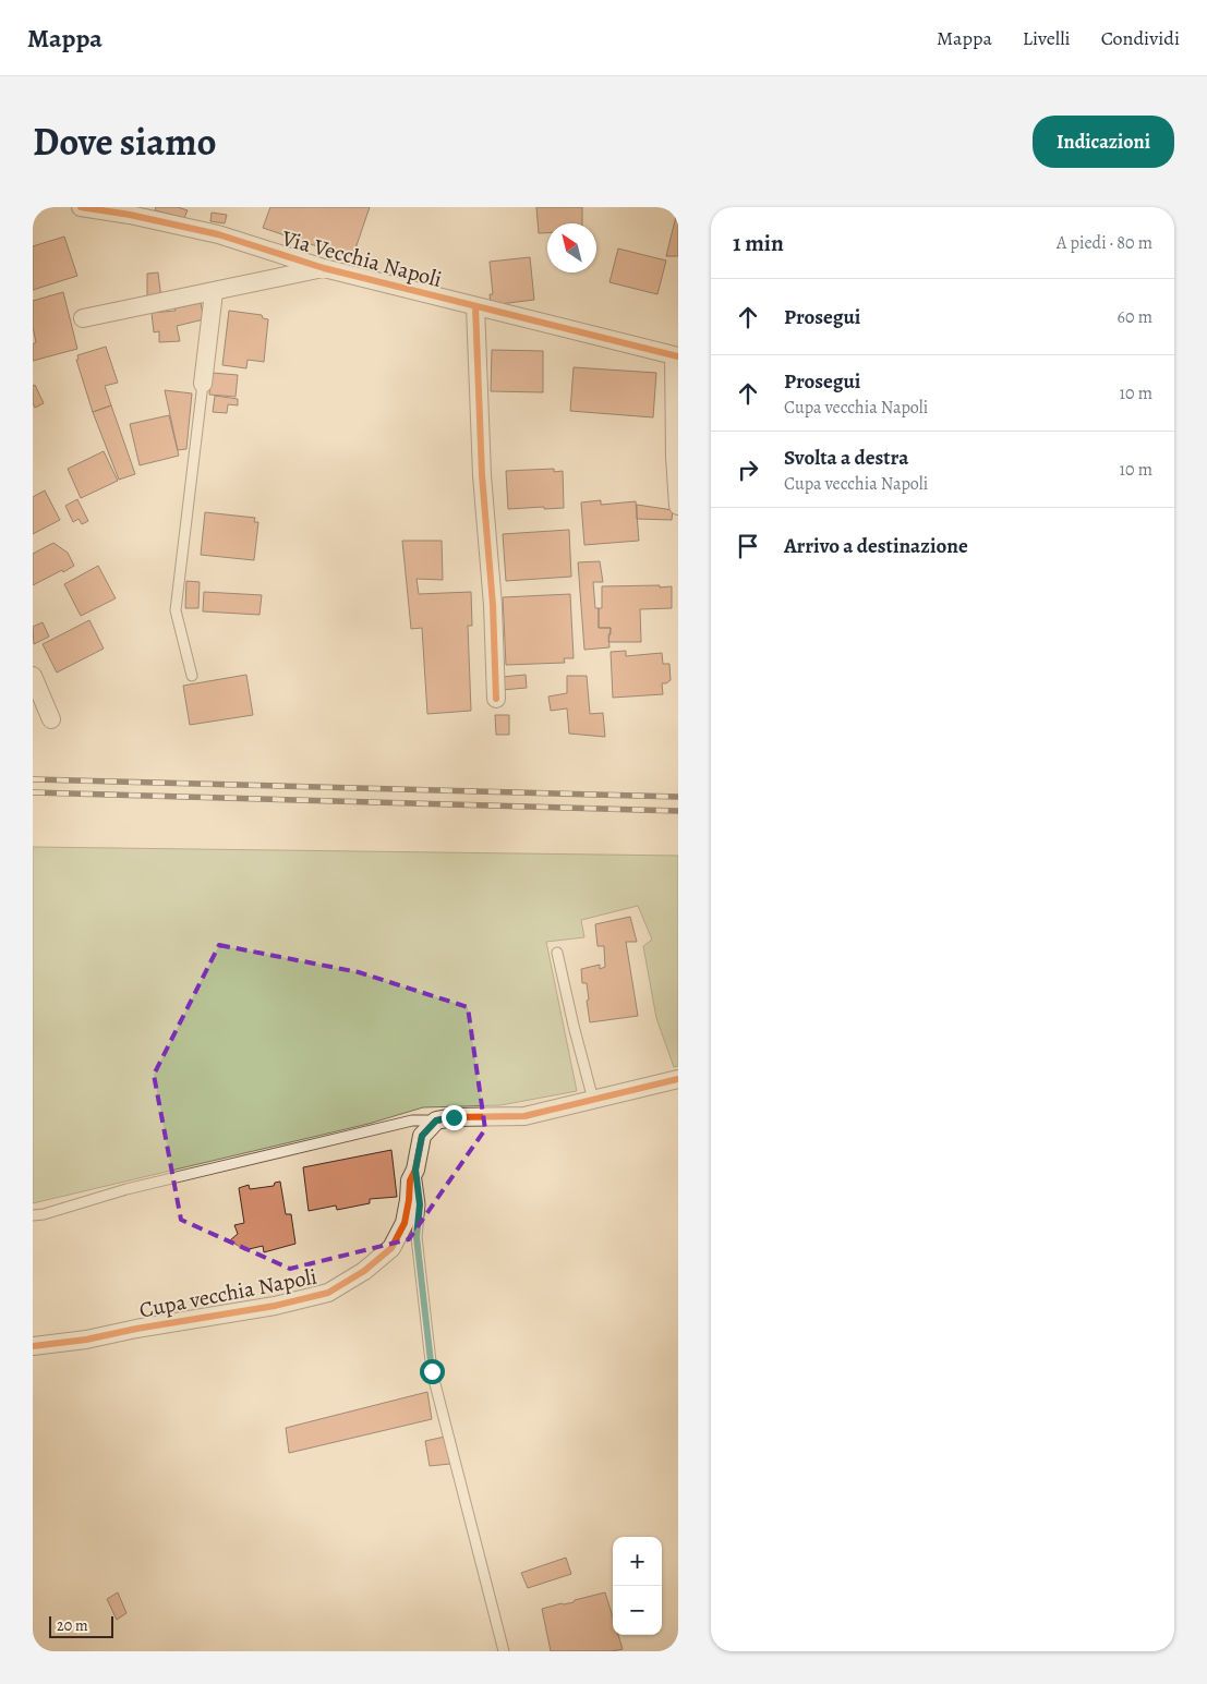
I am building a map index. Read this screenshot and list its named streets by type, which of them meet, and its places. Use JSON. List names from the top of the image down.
{
  "streets": {
    "street": ["Via Vecchia Napoli", "Cupa vecchia Napoli"]
  },
  "scale_bar": "20 m",
  "north": "top left",
  "page": {
    "header": "Mappa",
    "nav": ["Mappa", "Livelli", "Condividi"],
    "title": "Dove siamo",
    "buttons": "Indicazioni",
    "heading": ["1 min", "A piedi · 80 m"],
    "list": [
      ["Prosegui", "60 m"],
      ["Prosegui", "Cupa vecchia Napoli", "10 m"],
      ["Svolta a destra", "Cupa vecchia Napoli", "10 m"],
      "Arrivo a destinazione"
    ],
    "map_buttons": ["+", "−"],
    "scale": "20 m"
  }
}
